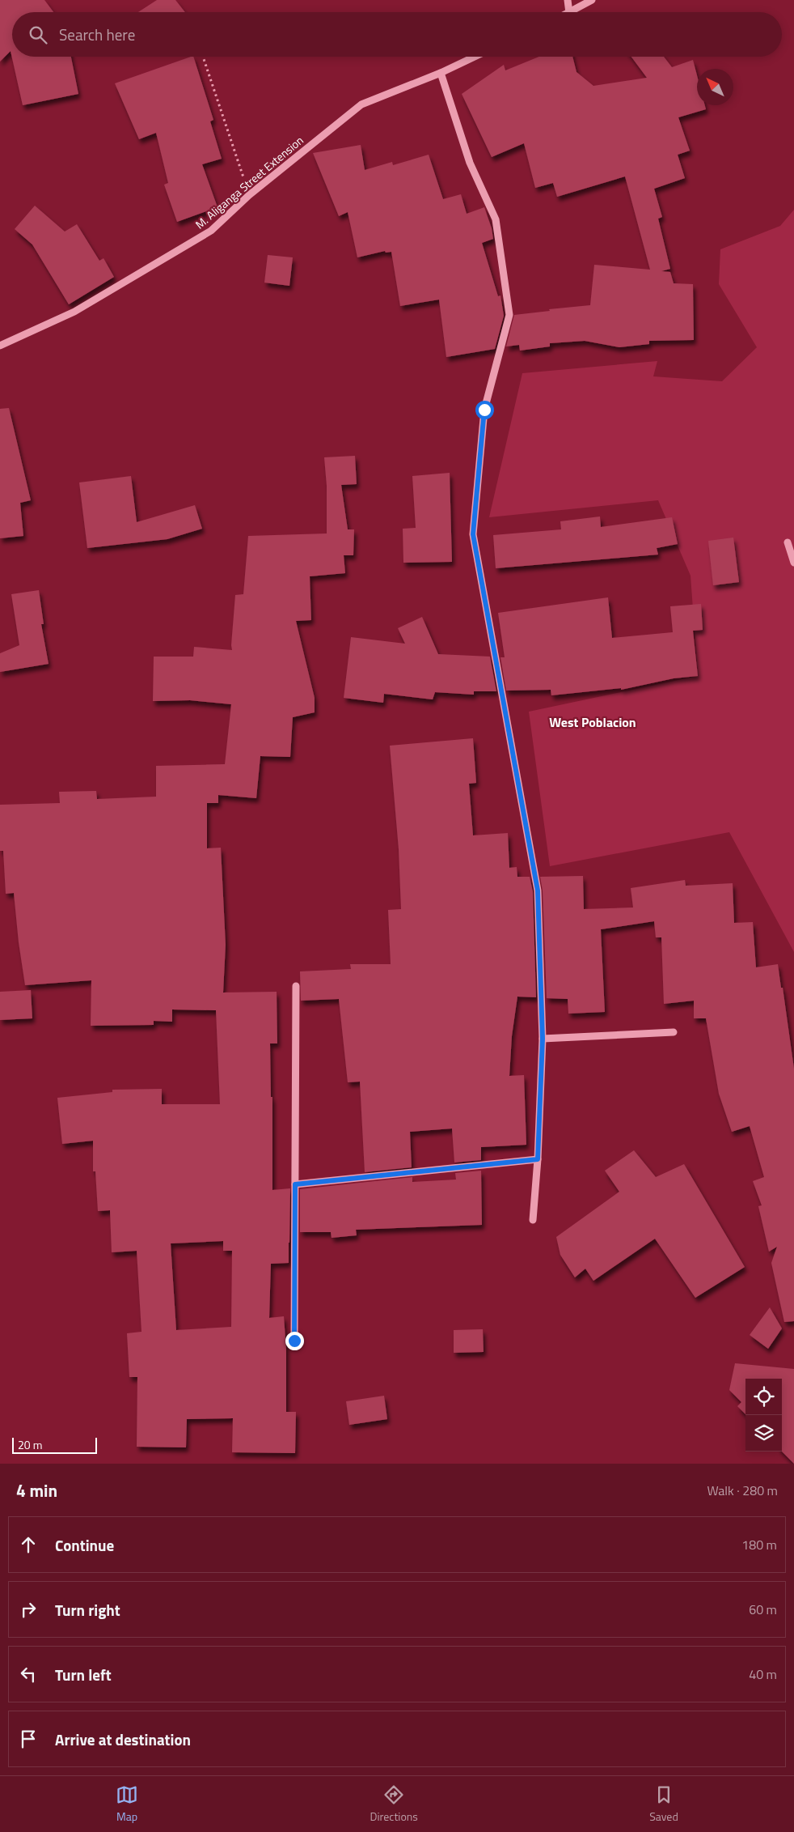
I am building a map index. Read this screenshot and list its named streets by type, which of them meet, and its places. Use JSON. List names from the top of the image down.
{
  "streets": {
    "street": ["M. Aliganga Street Extension"]
  },
  "districts": ["West Poblacion"],
  "scale_bar": "20 m",
  "north": "top left",
  "page": {
    "search": "Search here",
    "scale": "20 m",
    "heading": ["4 min", "Walk · 280 m"],
    "list": [
      ["Continue", "180 m"],
      ["Turn right", "60 m"],
      ["Turn left", "40 m"],
      "Arrive at destination"
    ],
    "nav": ["Map", "Directions", "Saved"]
  }
}
